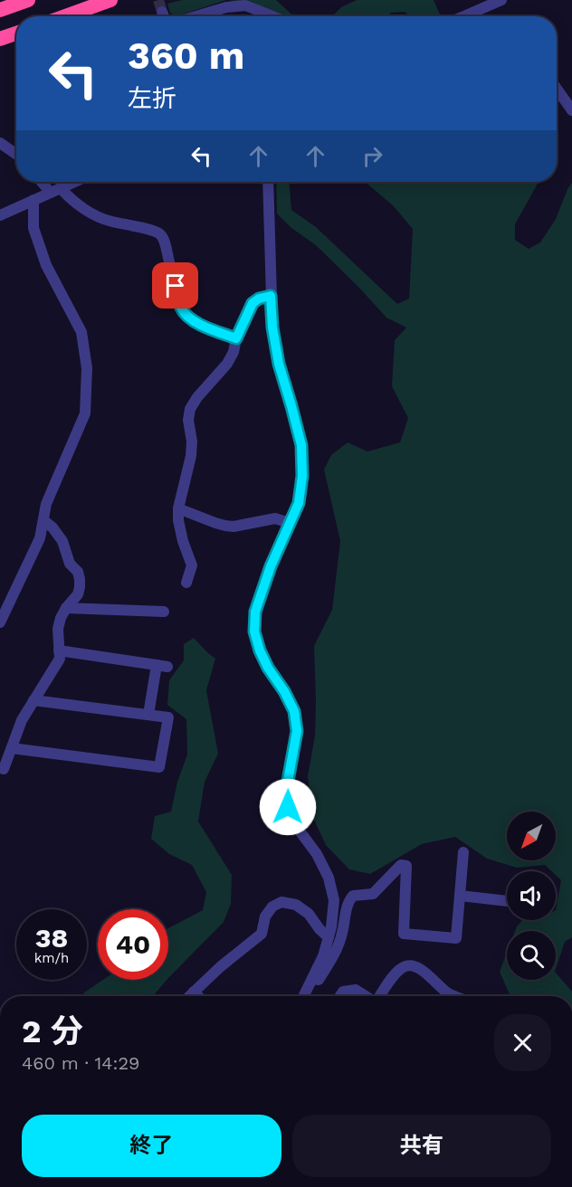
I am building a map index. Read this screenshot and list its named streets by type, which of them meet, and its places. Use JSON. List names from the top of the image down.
{
  "north": "bottom left",
  "page": {
    "turn": ["360 m", "左折"],
    "speed": "38 km/h",
    "limit": "40",
    "heading": ["2 分", "460 m · 14:29"],
    "buttons": ["終了", "共有"]
  }
}
